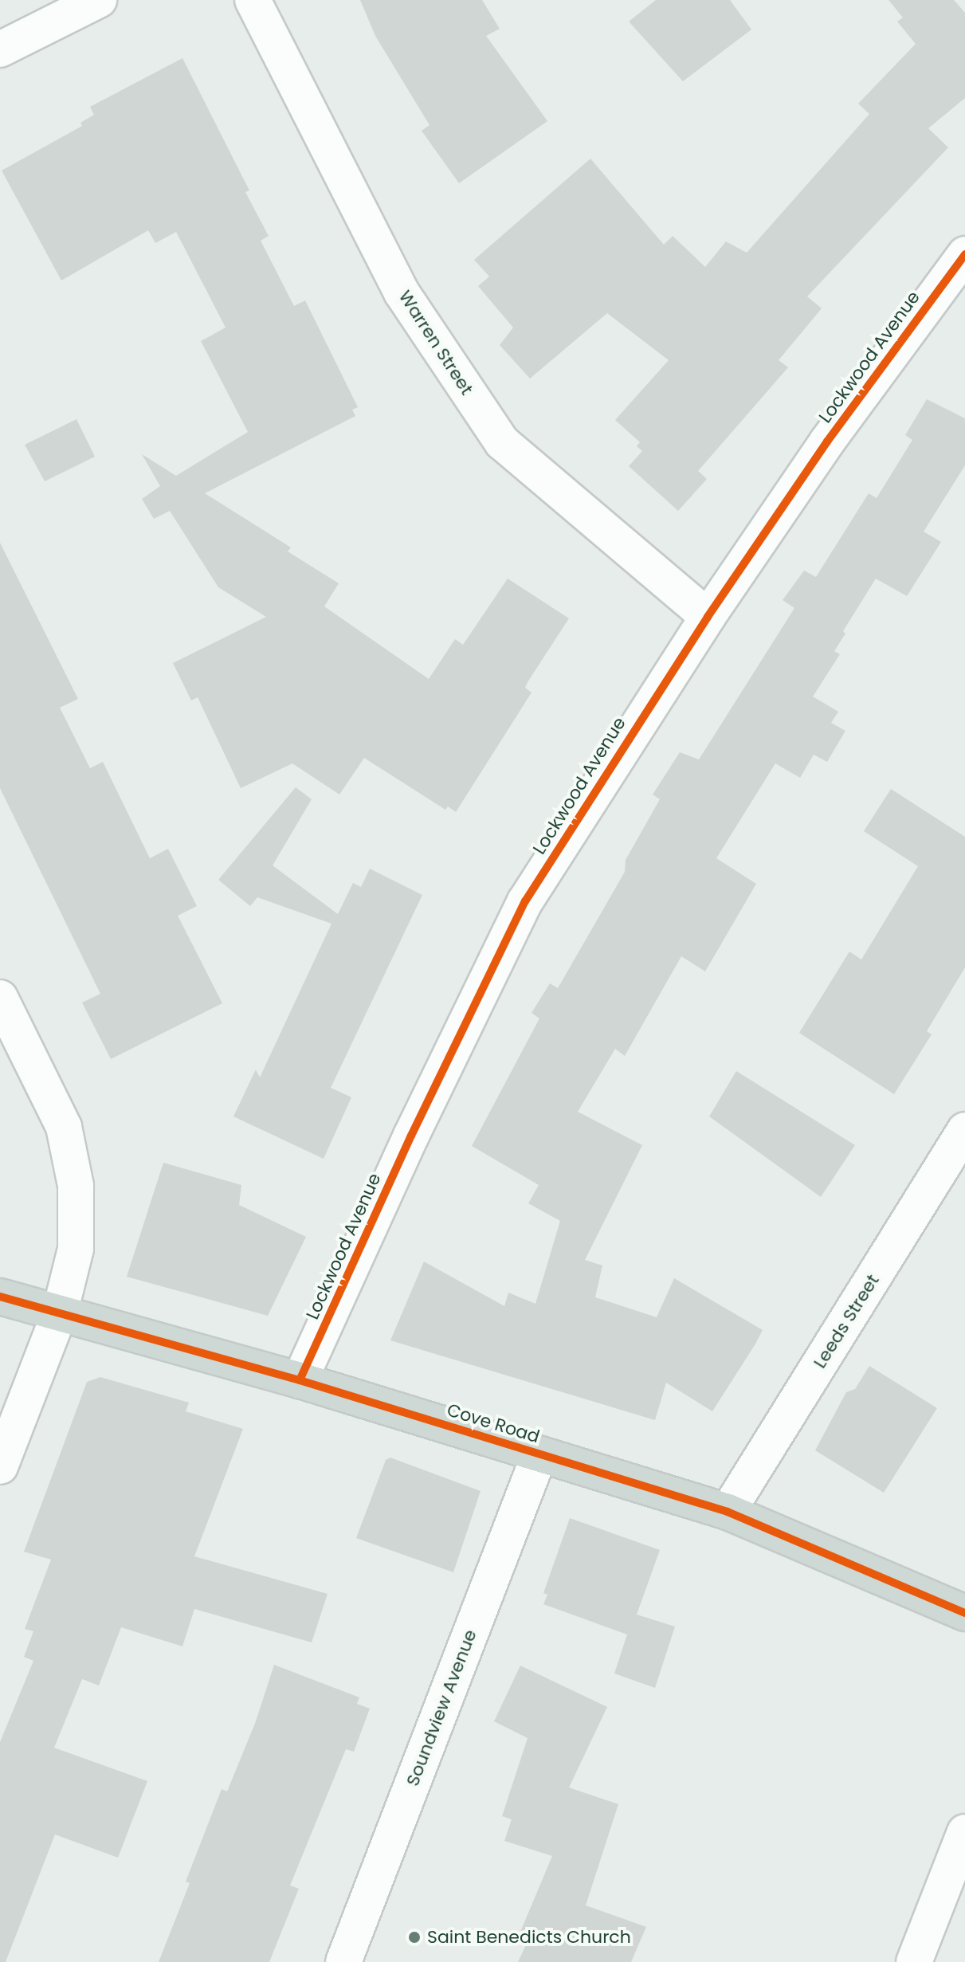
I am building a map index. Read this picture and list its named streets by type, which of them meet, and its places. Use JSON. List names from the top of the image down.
{
  "streets": {
    "main road": ["Cove Road"],
    "street": [
      "Warren Street",
      "Lockwood Avenue",
      "Leeds Street",
      "Soundview Avenue"
    ]
  },
  "crossings": [
    ["Warren Street", "Lockwood Avenue"],
    ["Lockwood Avenue", "Cove Road"],
    ["Leeds Street", "Cove Road"],
    ["Cove Road", "Soundview Avenue"]
  ],
  "places": ["Saint Benedicts Church"]
}
